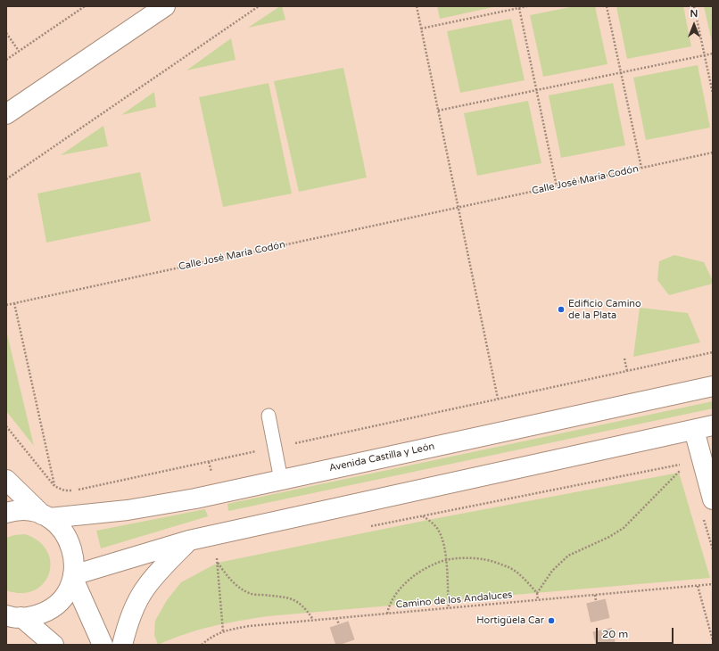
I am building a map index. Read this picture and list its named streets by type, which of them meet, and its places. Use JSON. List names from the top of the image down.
{
  "streets": {
    "street": ["Avenida Castilla y León"],
    "path": ["Calle José María Codón", "Camino de los Andaluces"]
  },
  "places": ["Edificio Camino de la Plata", "Hortigüela Car"],
  "scale_bar": "20 m",
  "north": "top"
}
